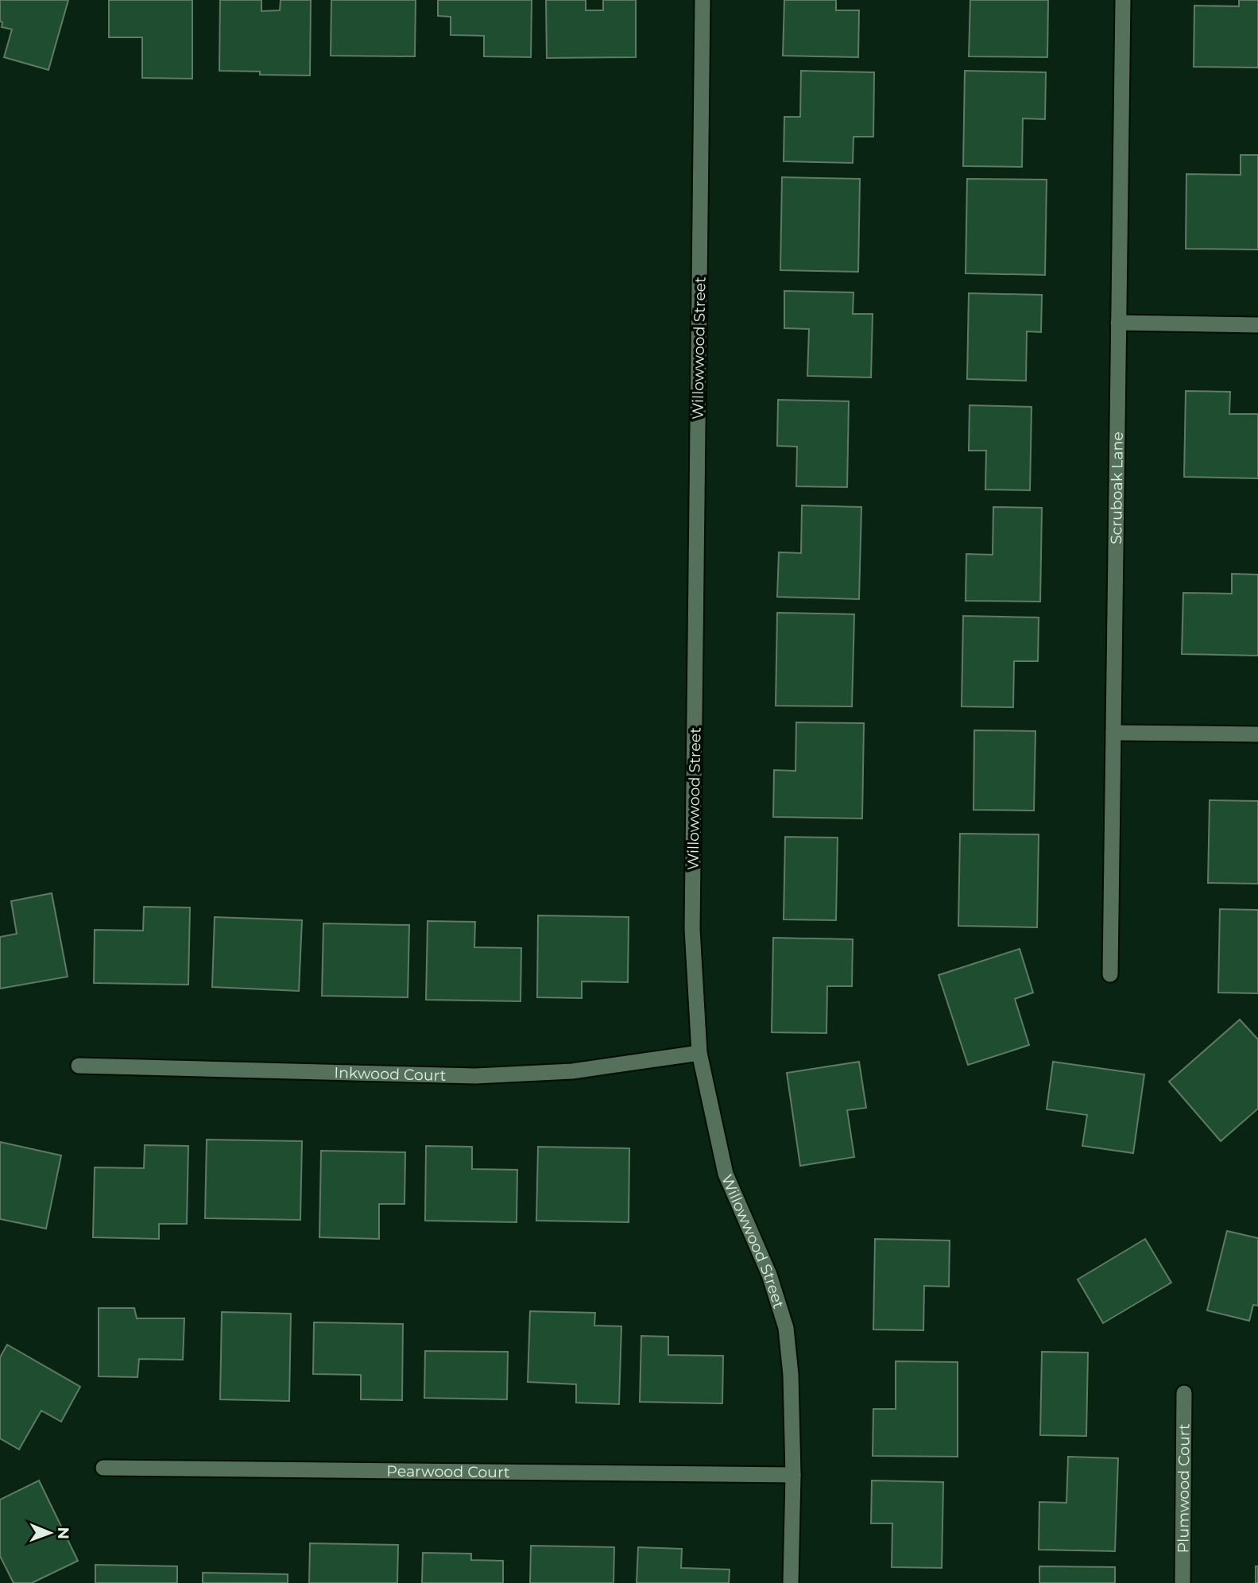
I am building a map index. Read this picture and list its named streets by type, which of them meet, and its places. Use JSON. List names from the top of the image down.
{
  "streets": {
    "street": [
      "Willowwood Street",
      "Scruboak Lane",
      "Inkwood Court",
      "Pearwood Court",
      "Plumwood Court"
    ]
  },
  "crossings": [
    ["Willowwood Street", "Inkwood Court"],
    ["Willowwood Street", "Pearwood Court"]
  ],
  "north": "right"
}
